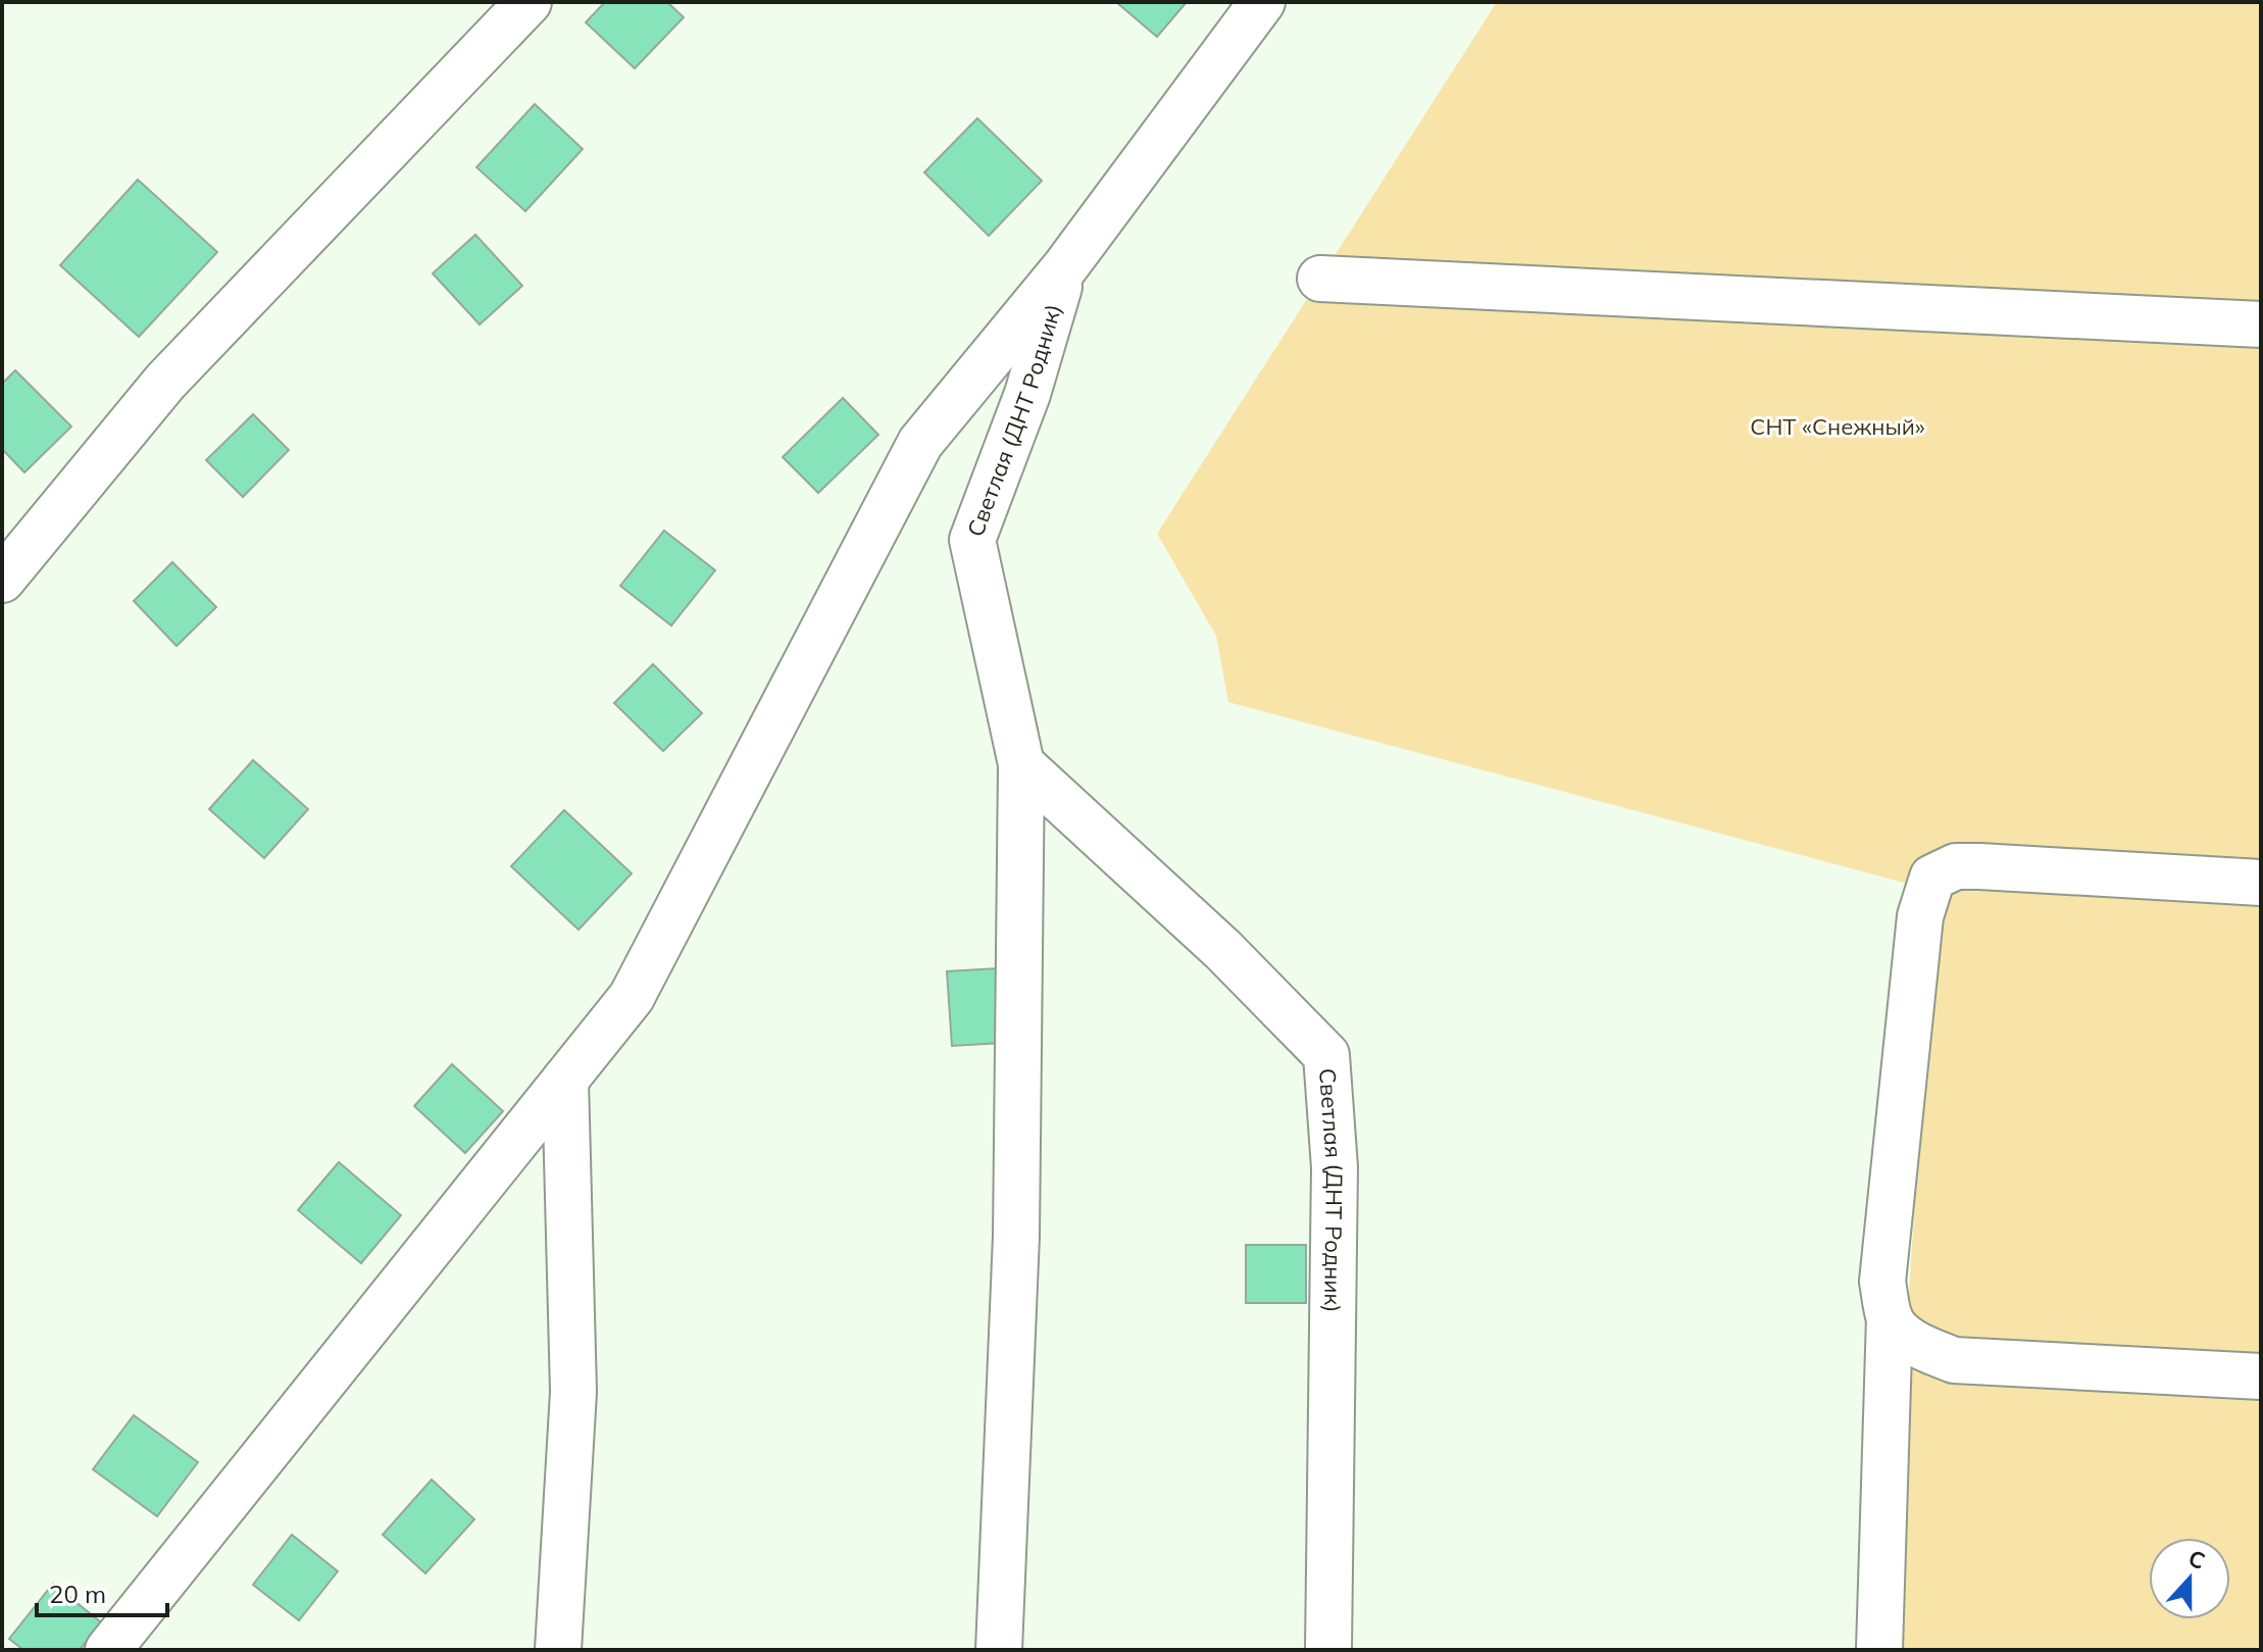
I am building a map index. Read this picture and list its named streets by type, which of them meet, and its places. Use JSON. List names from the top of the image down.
{
  "streets": {
    "street": ["Светлая (ДНТ Родник)"]
  },
  "parks": ["СНТ «Снежный»"],
  "scale_bar": "20 m",
  "north": "top"
}
